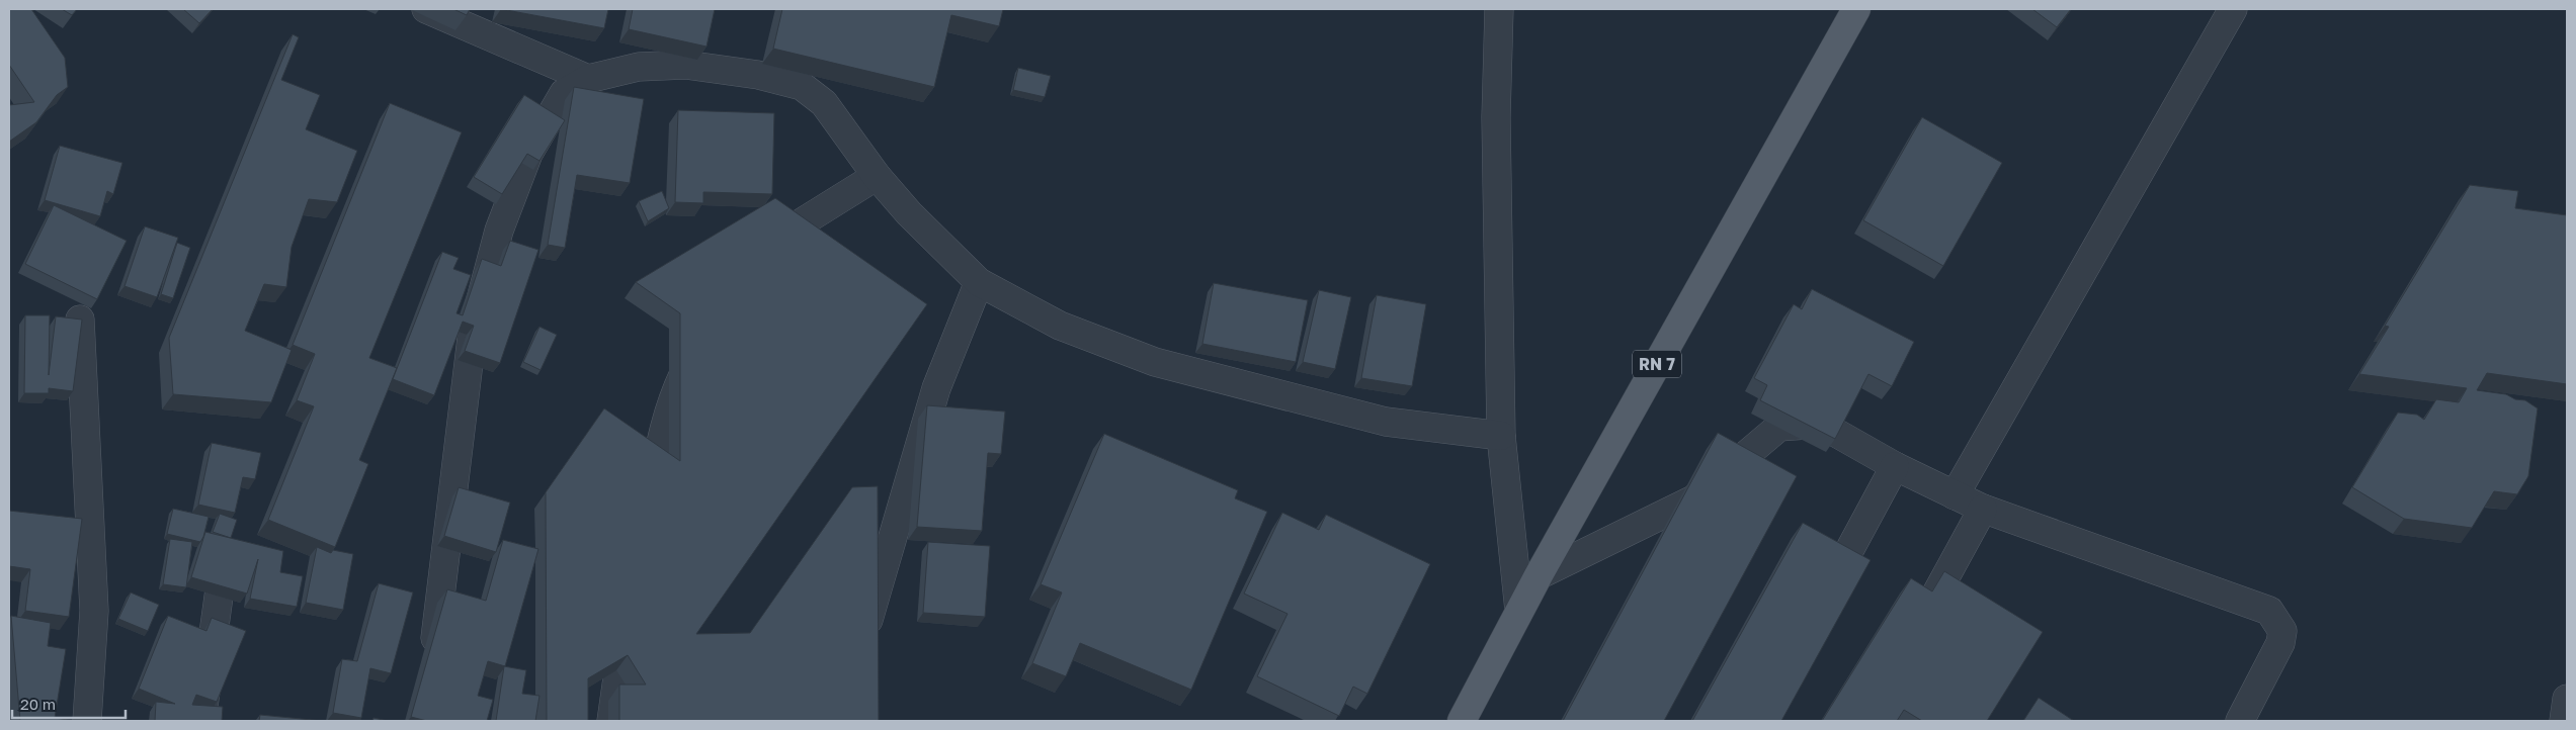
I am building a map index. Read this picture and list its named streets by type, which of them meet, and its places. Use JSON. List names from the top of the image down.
{
  "streets": {
    "main road": ["RN 7"]
  },
  "scale_bar": "20 m"
}
